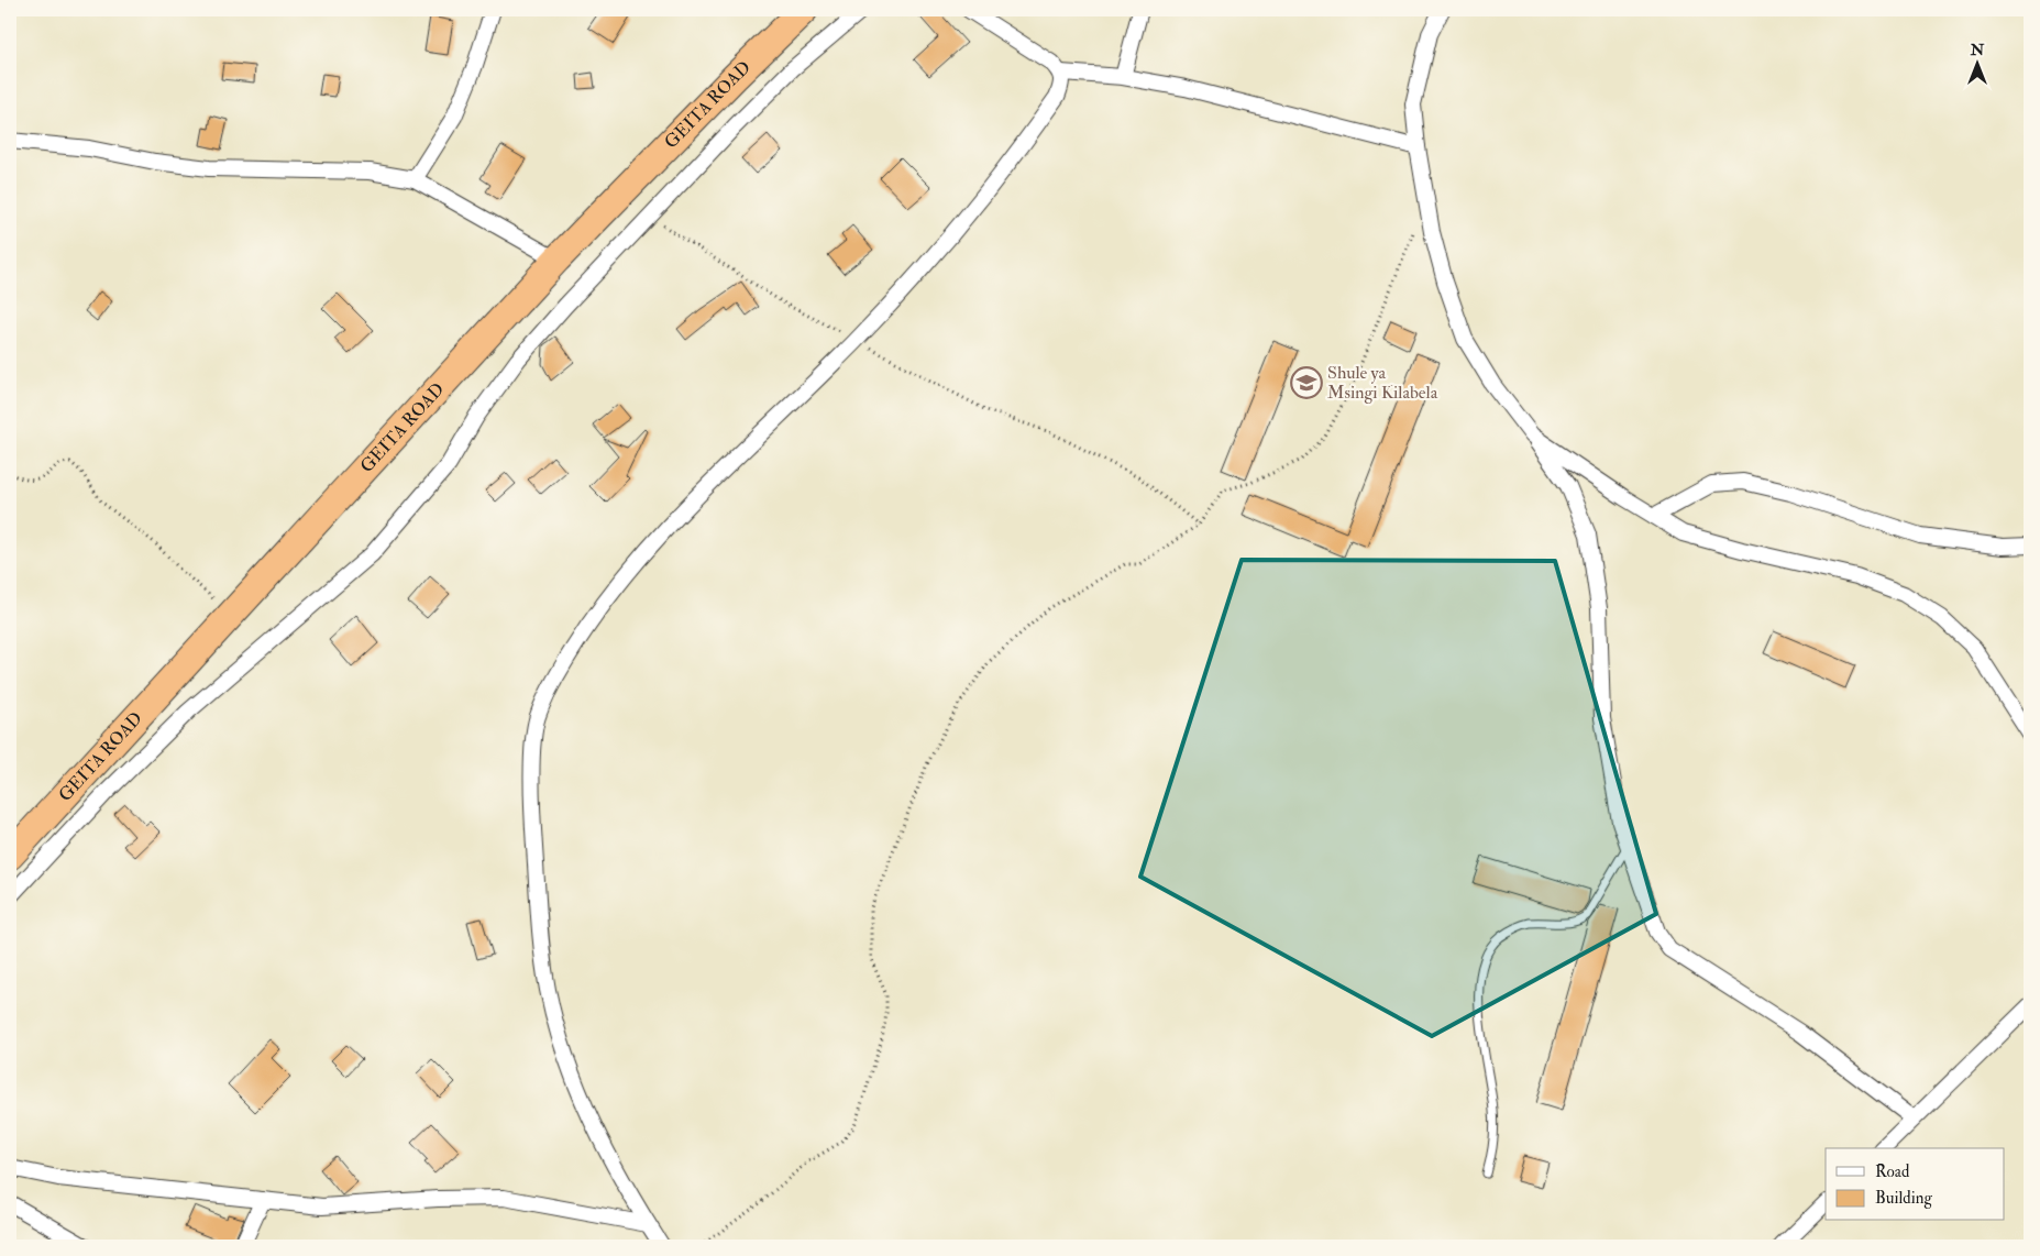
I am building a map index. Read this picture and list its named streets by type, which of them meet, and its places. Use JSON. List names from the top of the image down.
{
  "streets": {
    "highway": ["GEITA ROAD"]
  },
  "places": {
    "school or university": ["Shule ya Msingi Kilabela"]
  },
  "legend": ["Road", "Building"],
  "north": "top"
}
